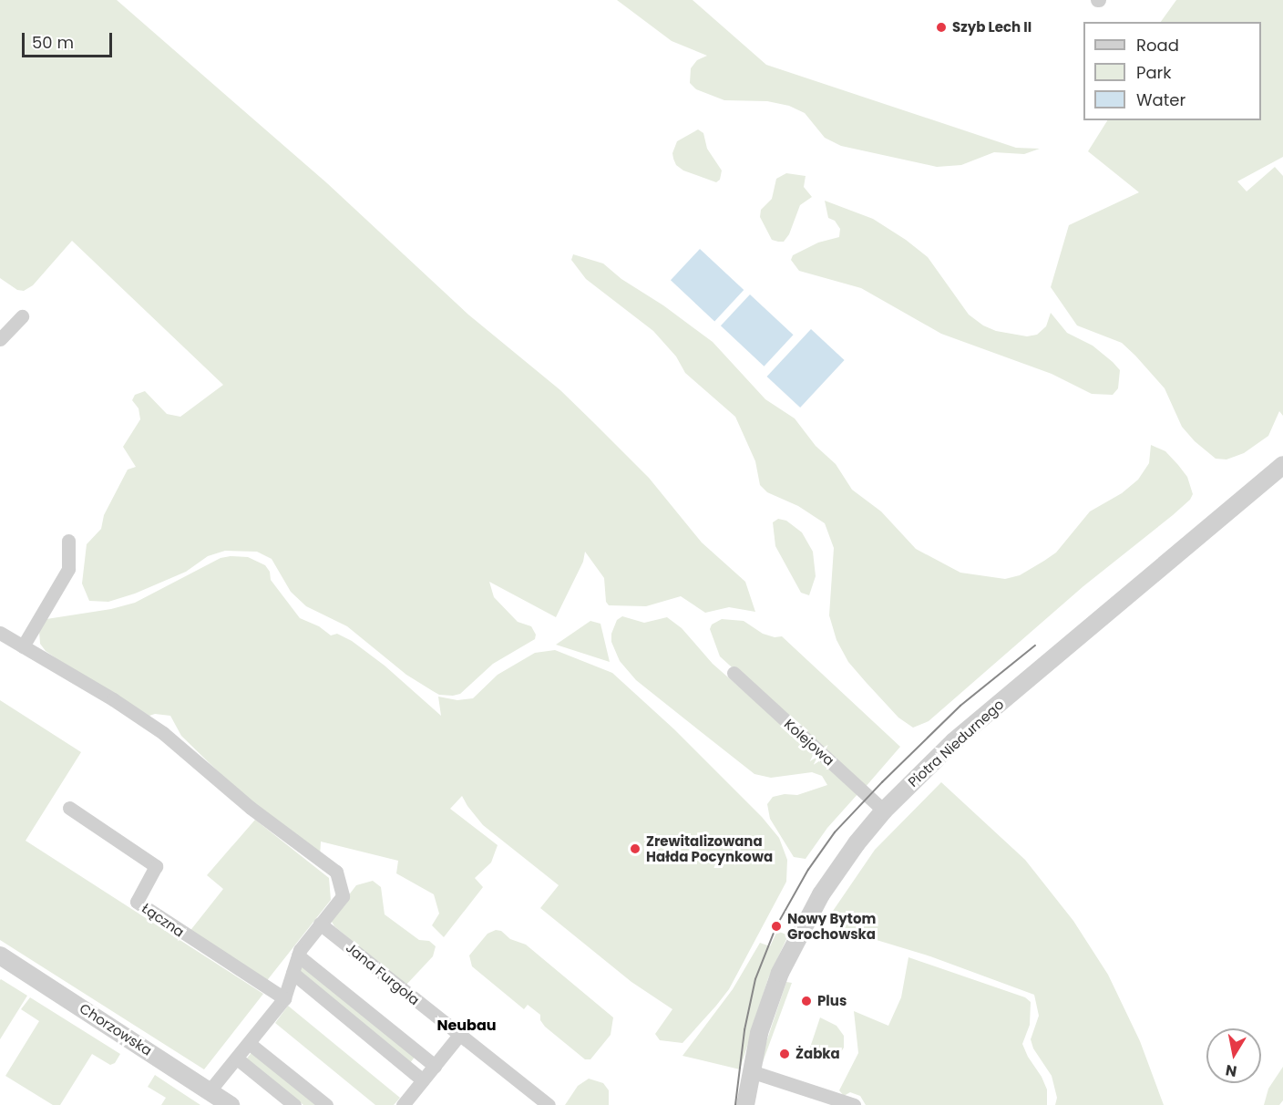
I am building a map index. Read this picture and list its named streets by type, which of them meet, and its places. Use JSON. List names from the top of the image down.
{
  "streets": {
    "street": [
      "Kolejowa",
      "Piotra Niedurnego",
      "Łączna",
      "Jana Furgoła",
      "Chorzowska"
    ]
  },
  "crossings": [
    ["Kolejowa", "Piotra Niedurnego"]
  ],
  "districts": ["Neubau"],
  "places": [
    "Szyb Lech II",
    "Zrewitalizowana Hałda Pocynkowa",
    "Nowy Bytom Grochowska",
    "Plus",
    "Żabka"
  ],
  "legend": ["Road", "Park", "Water"],
  "scale_bar": "50 m",
  "north": "bottom"
}
